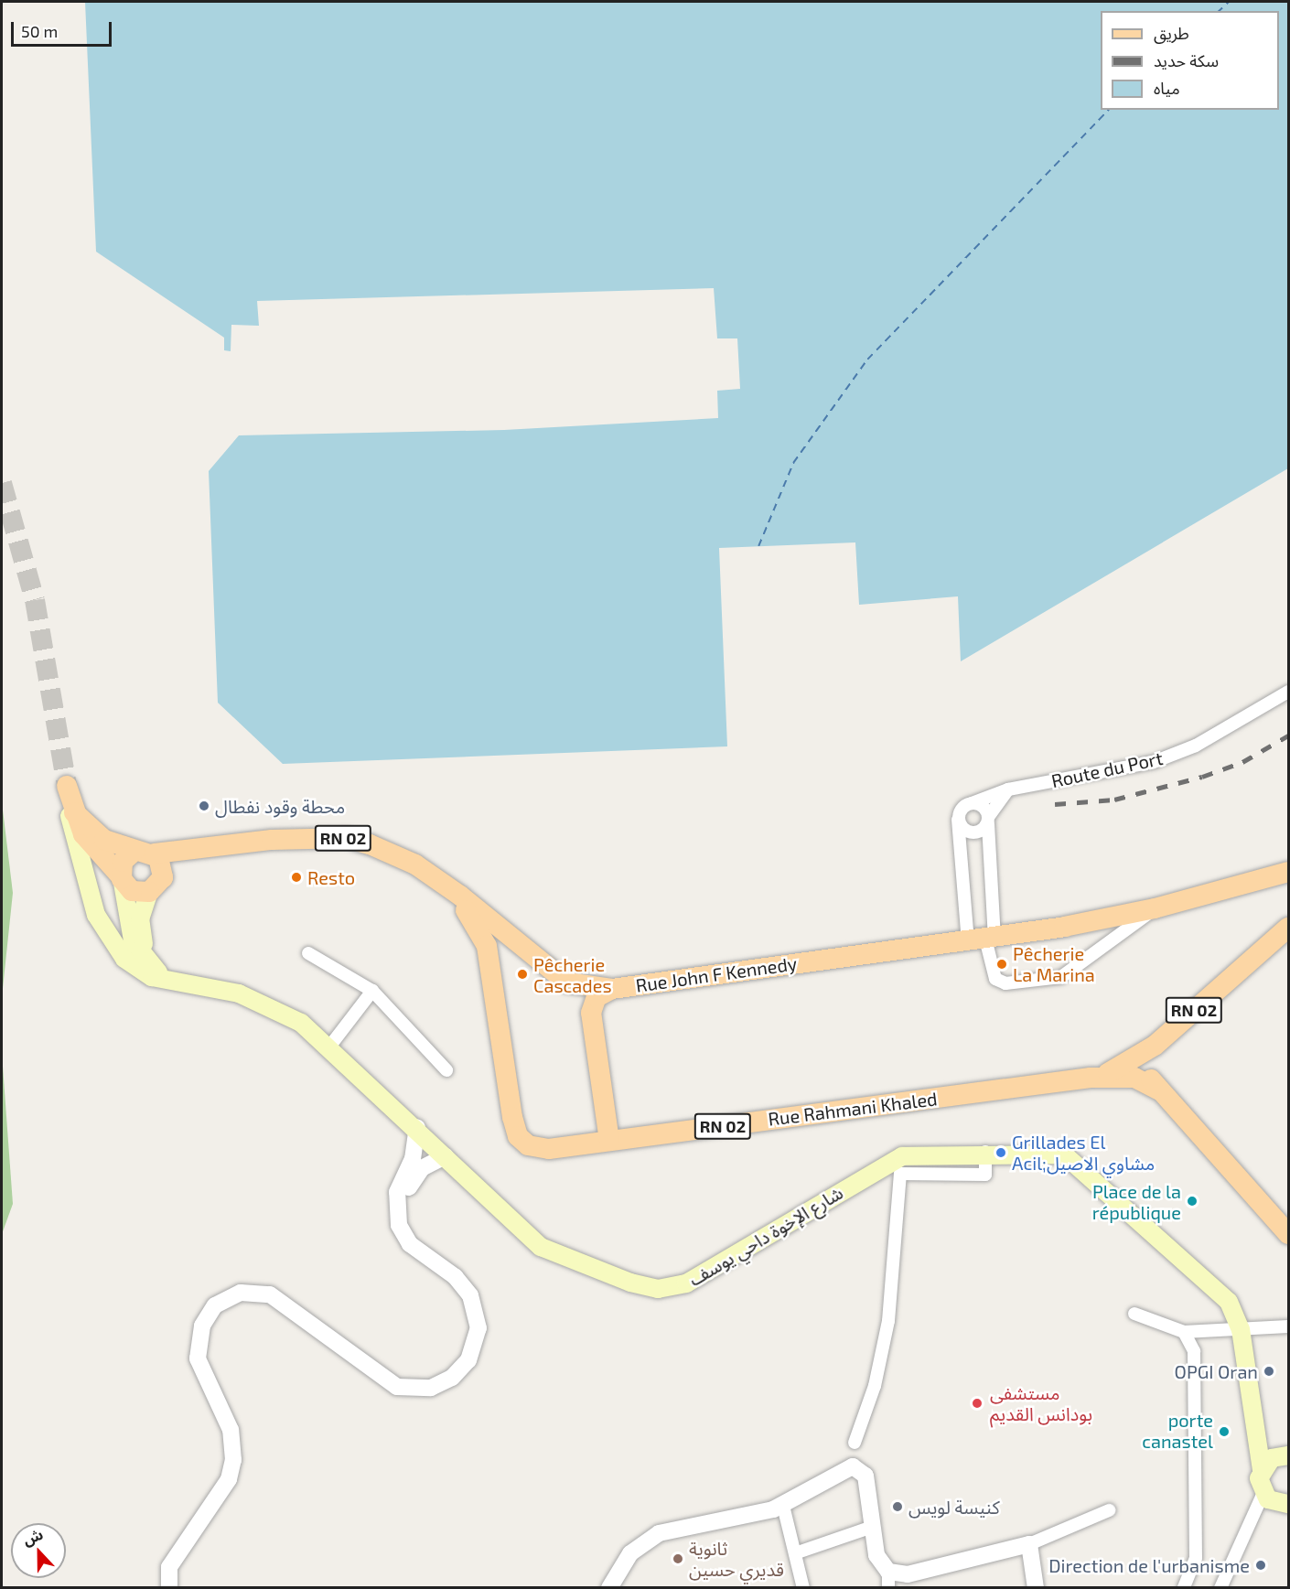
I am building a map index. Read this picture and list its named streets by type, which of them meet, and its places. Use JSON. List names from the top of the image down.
{
  "streets": {
    "main road": [
      "RN 02",
      "Rue John F Kennedy",
      "Rue Rahmani Khaled",
      "شارع الإخوة داحي يوسف"
    ],
    "street": ["Route du Port"]
  },
  "crossings": [
    ["RN 02", "Rue John F Kennedy"],
    ["RN 02", "Rue Rahmani Khaled"],
    ["Rue John F Kennedy", "Rue Rahmani Khaled"],
    ["Rue John F Kennedy", "شارع الإخوة داحي يوسف"]
  ],
  "places": [
    "محطة وقود نفطال",
    "Resto",
    "Pêcherie La Marina",
    "Pêcherie Cascades",
    "Grillades El Acil;مشاوي الاصيل",
    "Place de la république",
    "OPGI Oran",
    "مستشفى بودانس القديم",
    "porte canastel",
    "كنيسة لويس",
    "ثانوية قديري حسين",
    "Direction de l'urbanisme"
  ],
  "legend": ["طريق", "سكة حديد", "مياه"],
  "scale_bar": "50 m",
  "north": "top"
}
